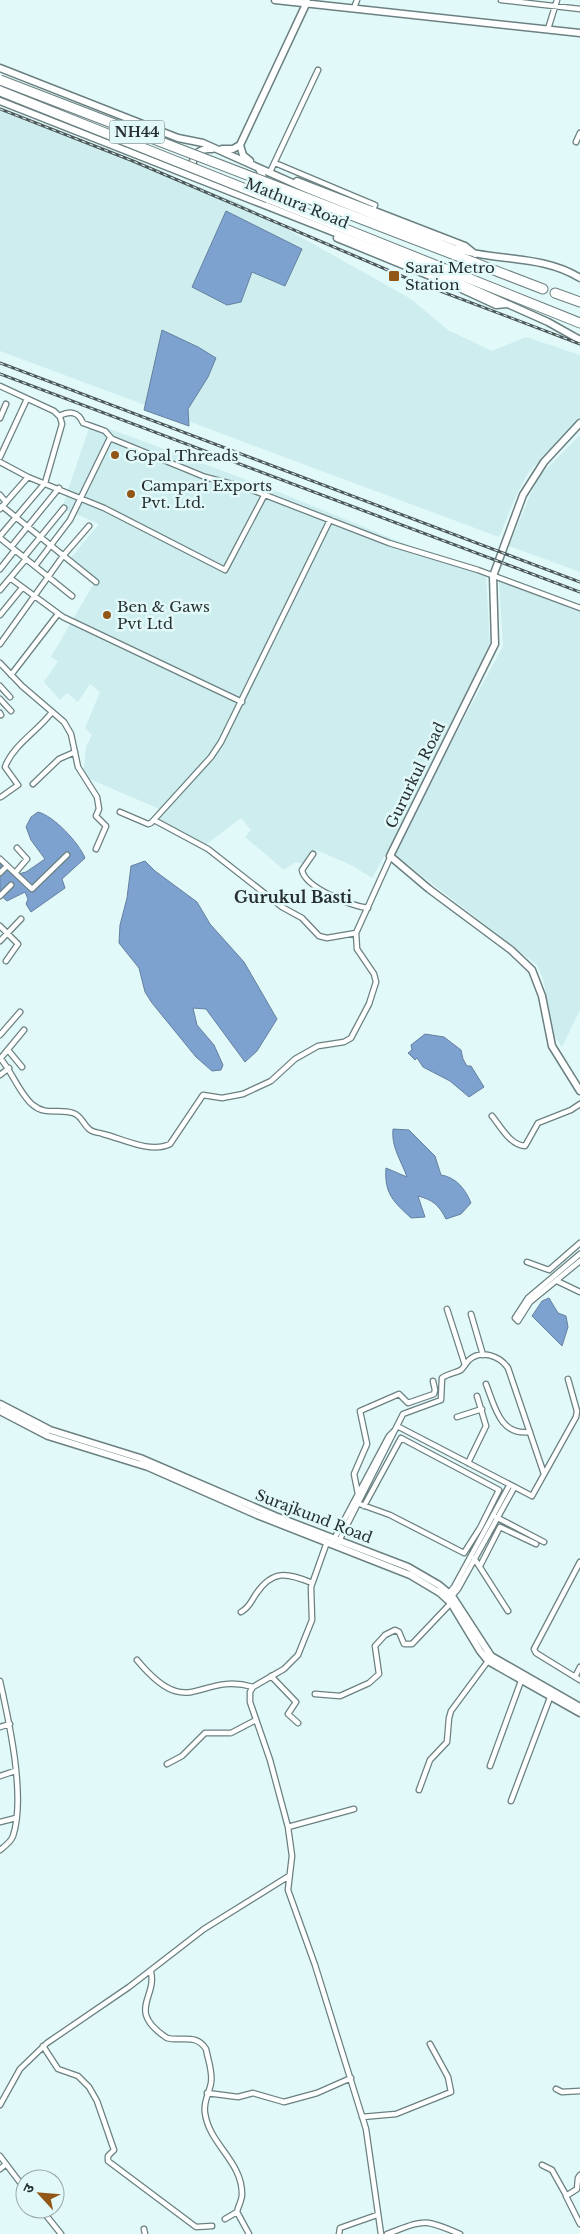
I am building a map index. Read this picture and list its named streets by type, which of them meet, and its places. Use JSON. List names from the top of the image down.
{
  "streets": {
    "highway": ["NH44", "Mathura Road"],
    "main road": ["Gururkul Road", "Surajkund Road"]
  },
  "districts": ["Gurukul Basti"],
  "places": {
    "transit": ["Sarai Metro Station"],
    "other": ["Gopal Threads", "Campari Exports Pvt. Ltd.", "Ben & Gaws Pvt Ltd"]
  },
  "north": "top left"
}
